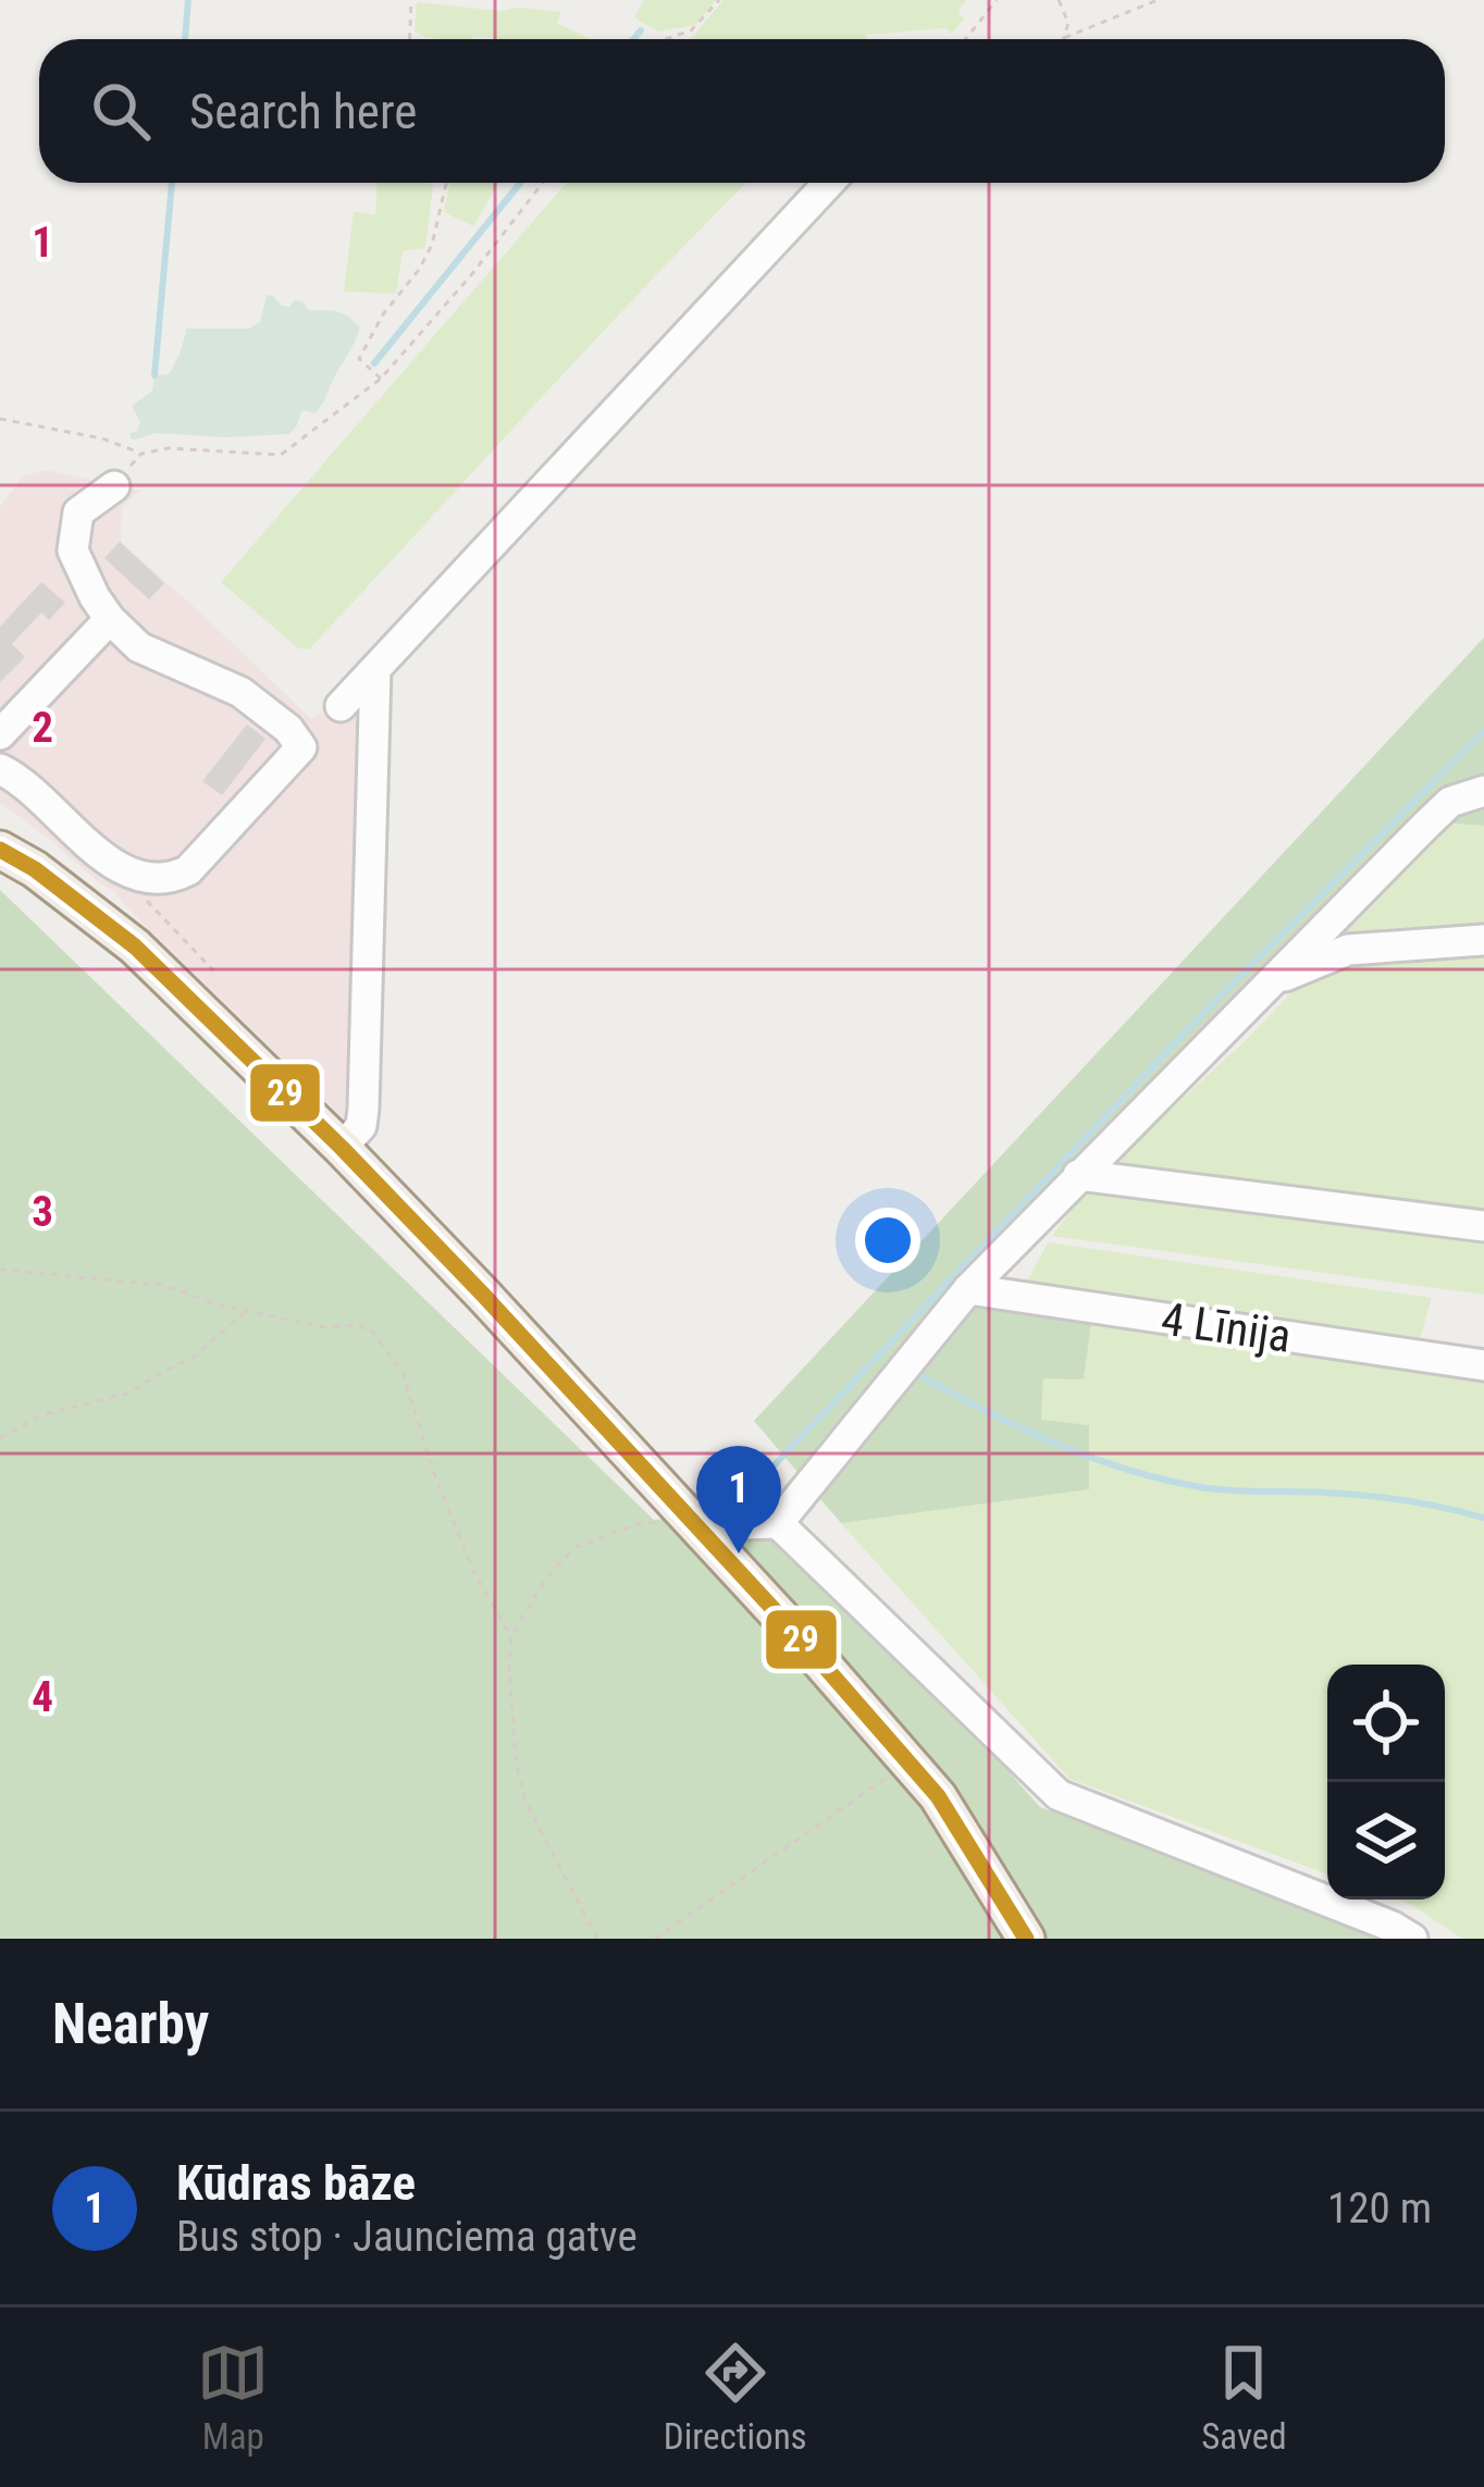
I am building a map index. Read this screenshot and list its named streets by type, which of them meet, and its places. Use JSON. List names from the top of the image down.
{
  "streets": {
    "street": ["4 Līnija"]
  },
  "lines": ["transit line 29"],
  "page": {
    "search": "Search here",
    "pins": "1",
    "heading": "Nearby",
    "list": [
      {
        "mark": "1",
        "name": "Kūdras bāze",
        "note": "Bus stop · Jaunciema gatve",
        "value": "120 m"
      }
    ],
    "nav": ["Map", "Directions", "Saved"]
  },
  "grid": {
    "rows": [
      "1",
      "2",
      "3",
      "4"
    ]
  }
}
